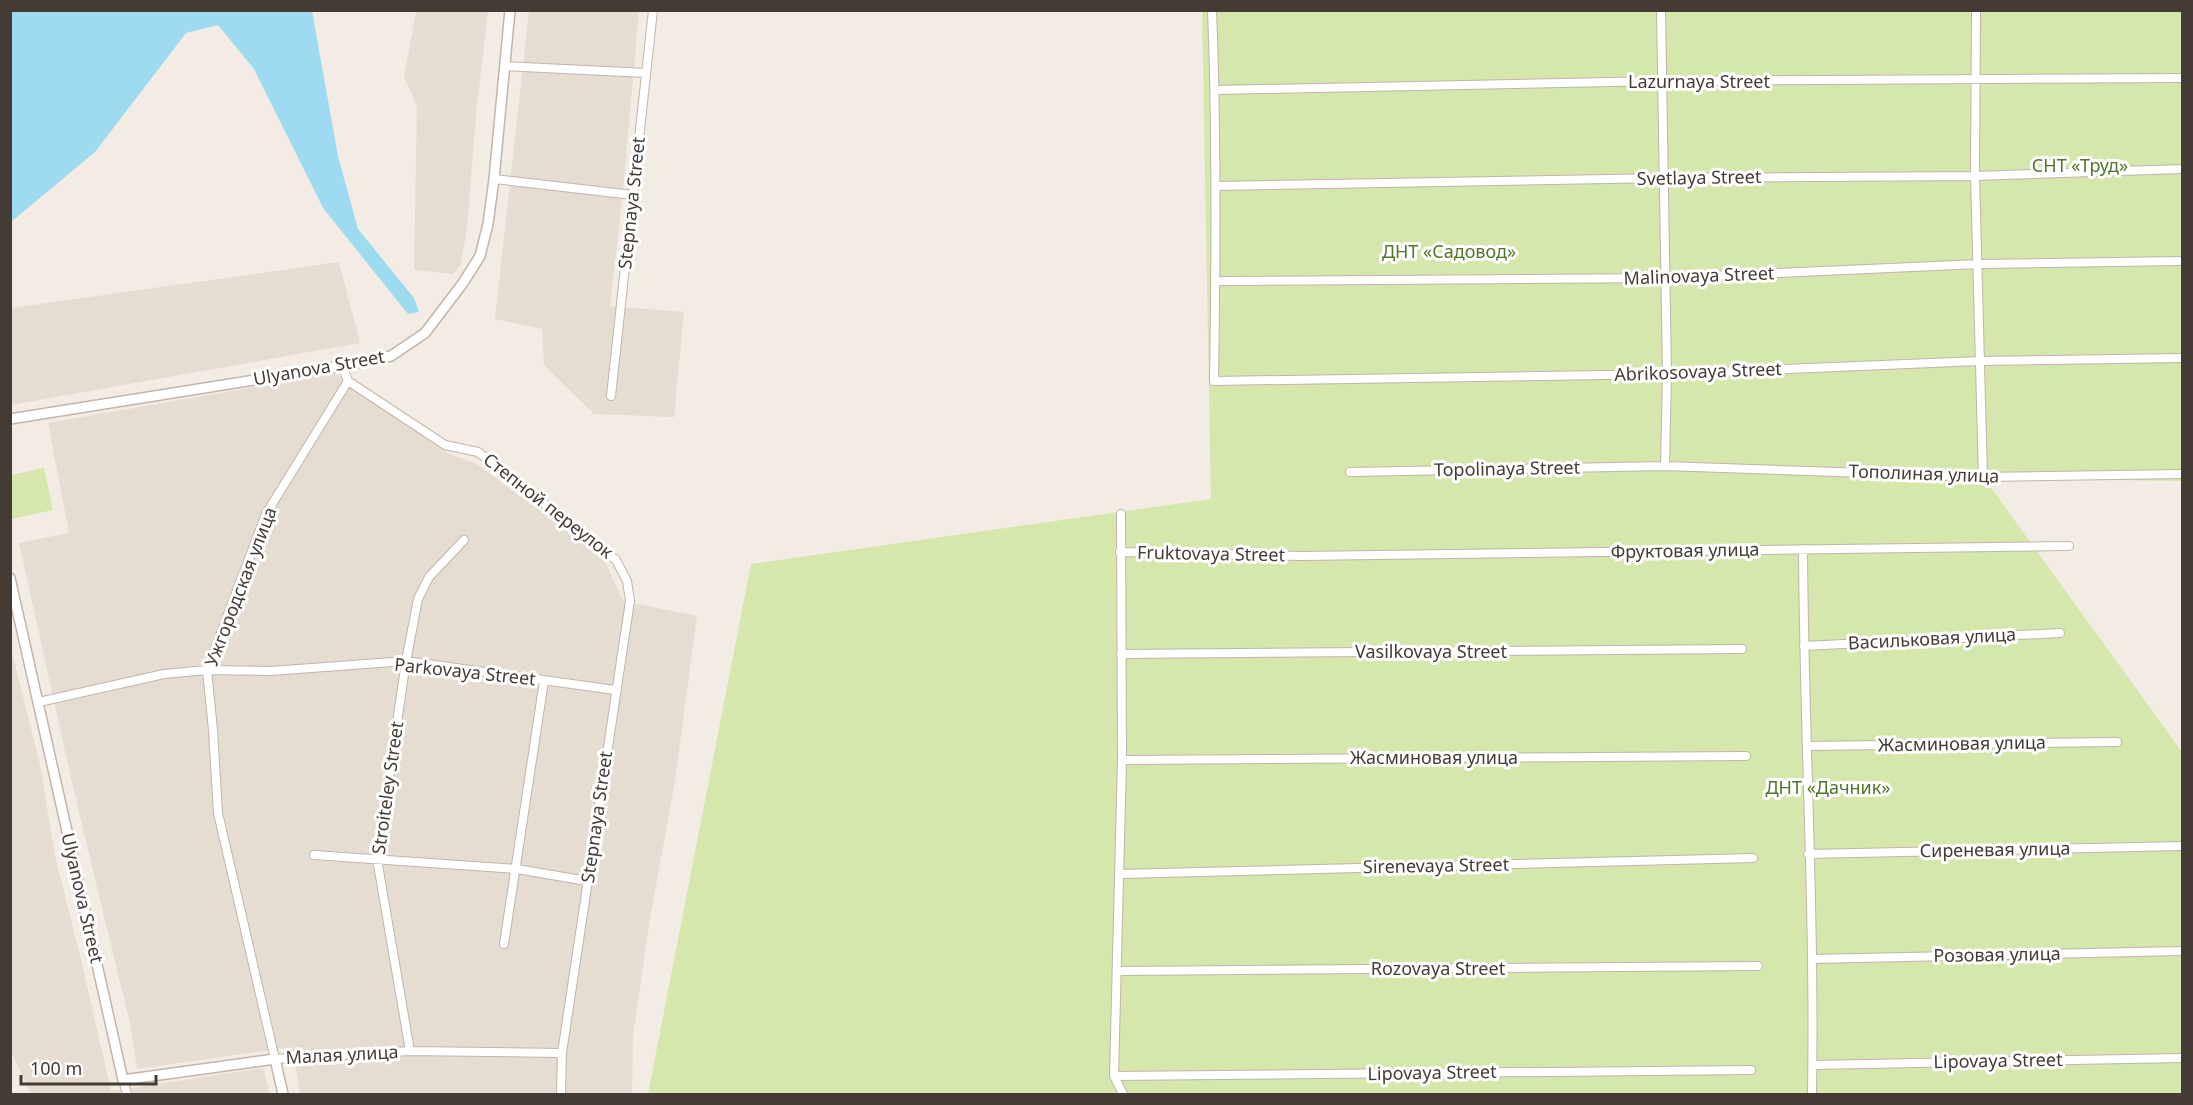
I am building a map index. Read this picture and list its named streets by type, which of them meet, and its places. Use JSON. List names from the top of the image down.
{
  "streets": {
    "street": [
      "Lazurnaya Street",
      "Svetlaya Street",
      "Stepnaya Street",
      "Malinovaya Street",
      "Ulyanova Street",
      "Abrikosovaya Street",
      "Topolinaya Street",
      "Тополиная улица",
      "Степной переулок",
      "Fruktovaya Street",
      "Ужгородская улица",
      "Васильковая улица",
      "Vasilkovaya Street",
      "Parkovaya Street",
      "Жасминовая улица",
      "Stroiteley Street",
      "Сиреневая улица",
      "Sirenevaya Street",
      "Розовая улица",
      "Rozovaya Street",
      "Малая улица",
      "Lipovaya Street"
    ]
  },
  "crossings": [
    ["Stepnaya Street", "Степной переулок"],
    ["Stepnaya Street", "Parkovaya Street"],
    ["Stepnaya Street", "Малая улица"],
    ["Malinovaya Street", "Abrikosovaya Street"],
    ["Ulyanova Street", "Малая улица"],
    ["Topolinaya Street", "Тополиная улица"],
    ["Степной переулок", "Ужгородская улица"],
    ["Ужгородская улица", "Parkovaya Street"],
    ["Ужгородская улица", "Малая улица"],
    ["Parkovaya Street", "Stroiteley Street"],
    ["Stroiteley Street", "Малая улица"]
  ],
  "parks": ["СНТ «Труд»", "ДНТ «Садовод»", "ДНТ «Дачник»"],
  "scale_bar": "100 m"
}
